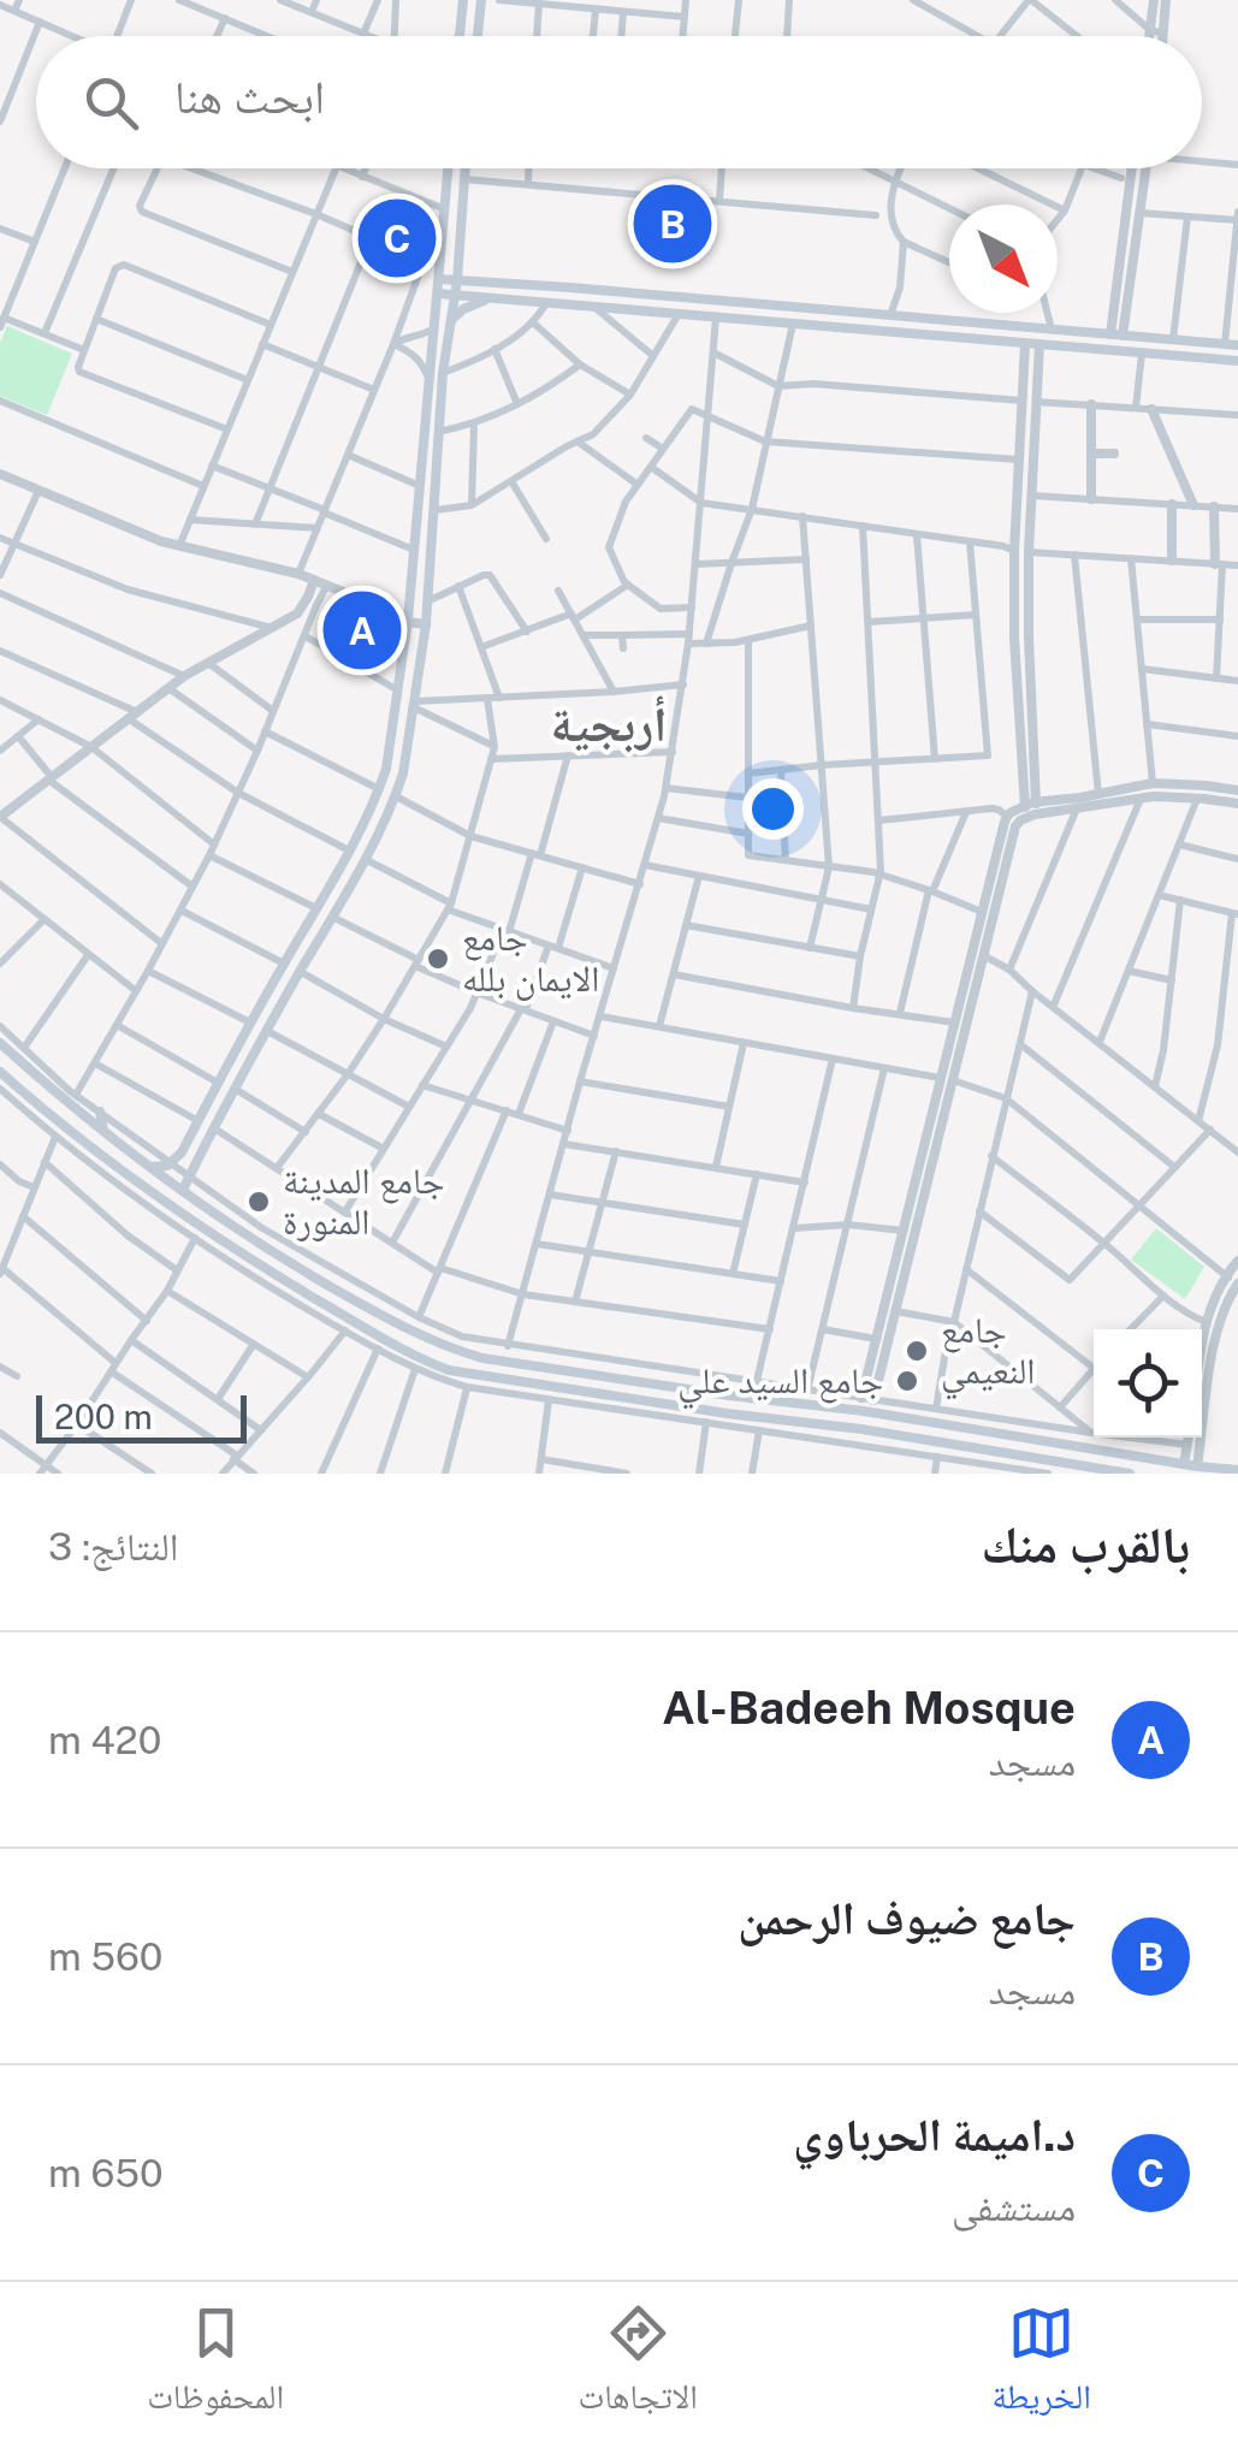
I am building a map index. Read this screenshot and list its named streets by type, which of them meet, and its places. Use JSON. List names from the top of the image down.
{
  "districts": ["أربجية"],
  "places": [
    "جامع الايمان بلله",
    "جامع المدينة المنورة",
    "جامع النعيمي",
    "جامع السيد علي"
  ],
  "scale_bar": "200 m",
  "north": "bottom right",
  "page": {
    "search": "ابحث هنا",
    "pins": ["B", "C", "A"],
    "scale": "200 m",
    "heading": ["بالقرب منك", "النتائج: 3"],
    "list": [
      {
        "mark": "A",
        "name": "Al-Badeeh Mosque",
        "note": "مسجد",
        "value": "420 m"
      },
      {
        "mark": "B",
        "name": "جامع ضيوف الرحمن",
        "note": "مسجد",
        "value": "560 m"
      },
      {
        "mark": "C",
        "name": "د.اميمة الحرباوي",
        "note": "مستشفى",
        "value": "650 m"
      }
    ],
    "nav": ["الخريطة", "الاتجاهات", "المحفوظات"]
  }
}
